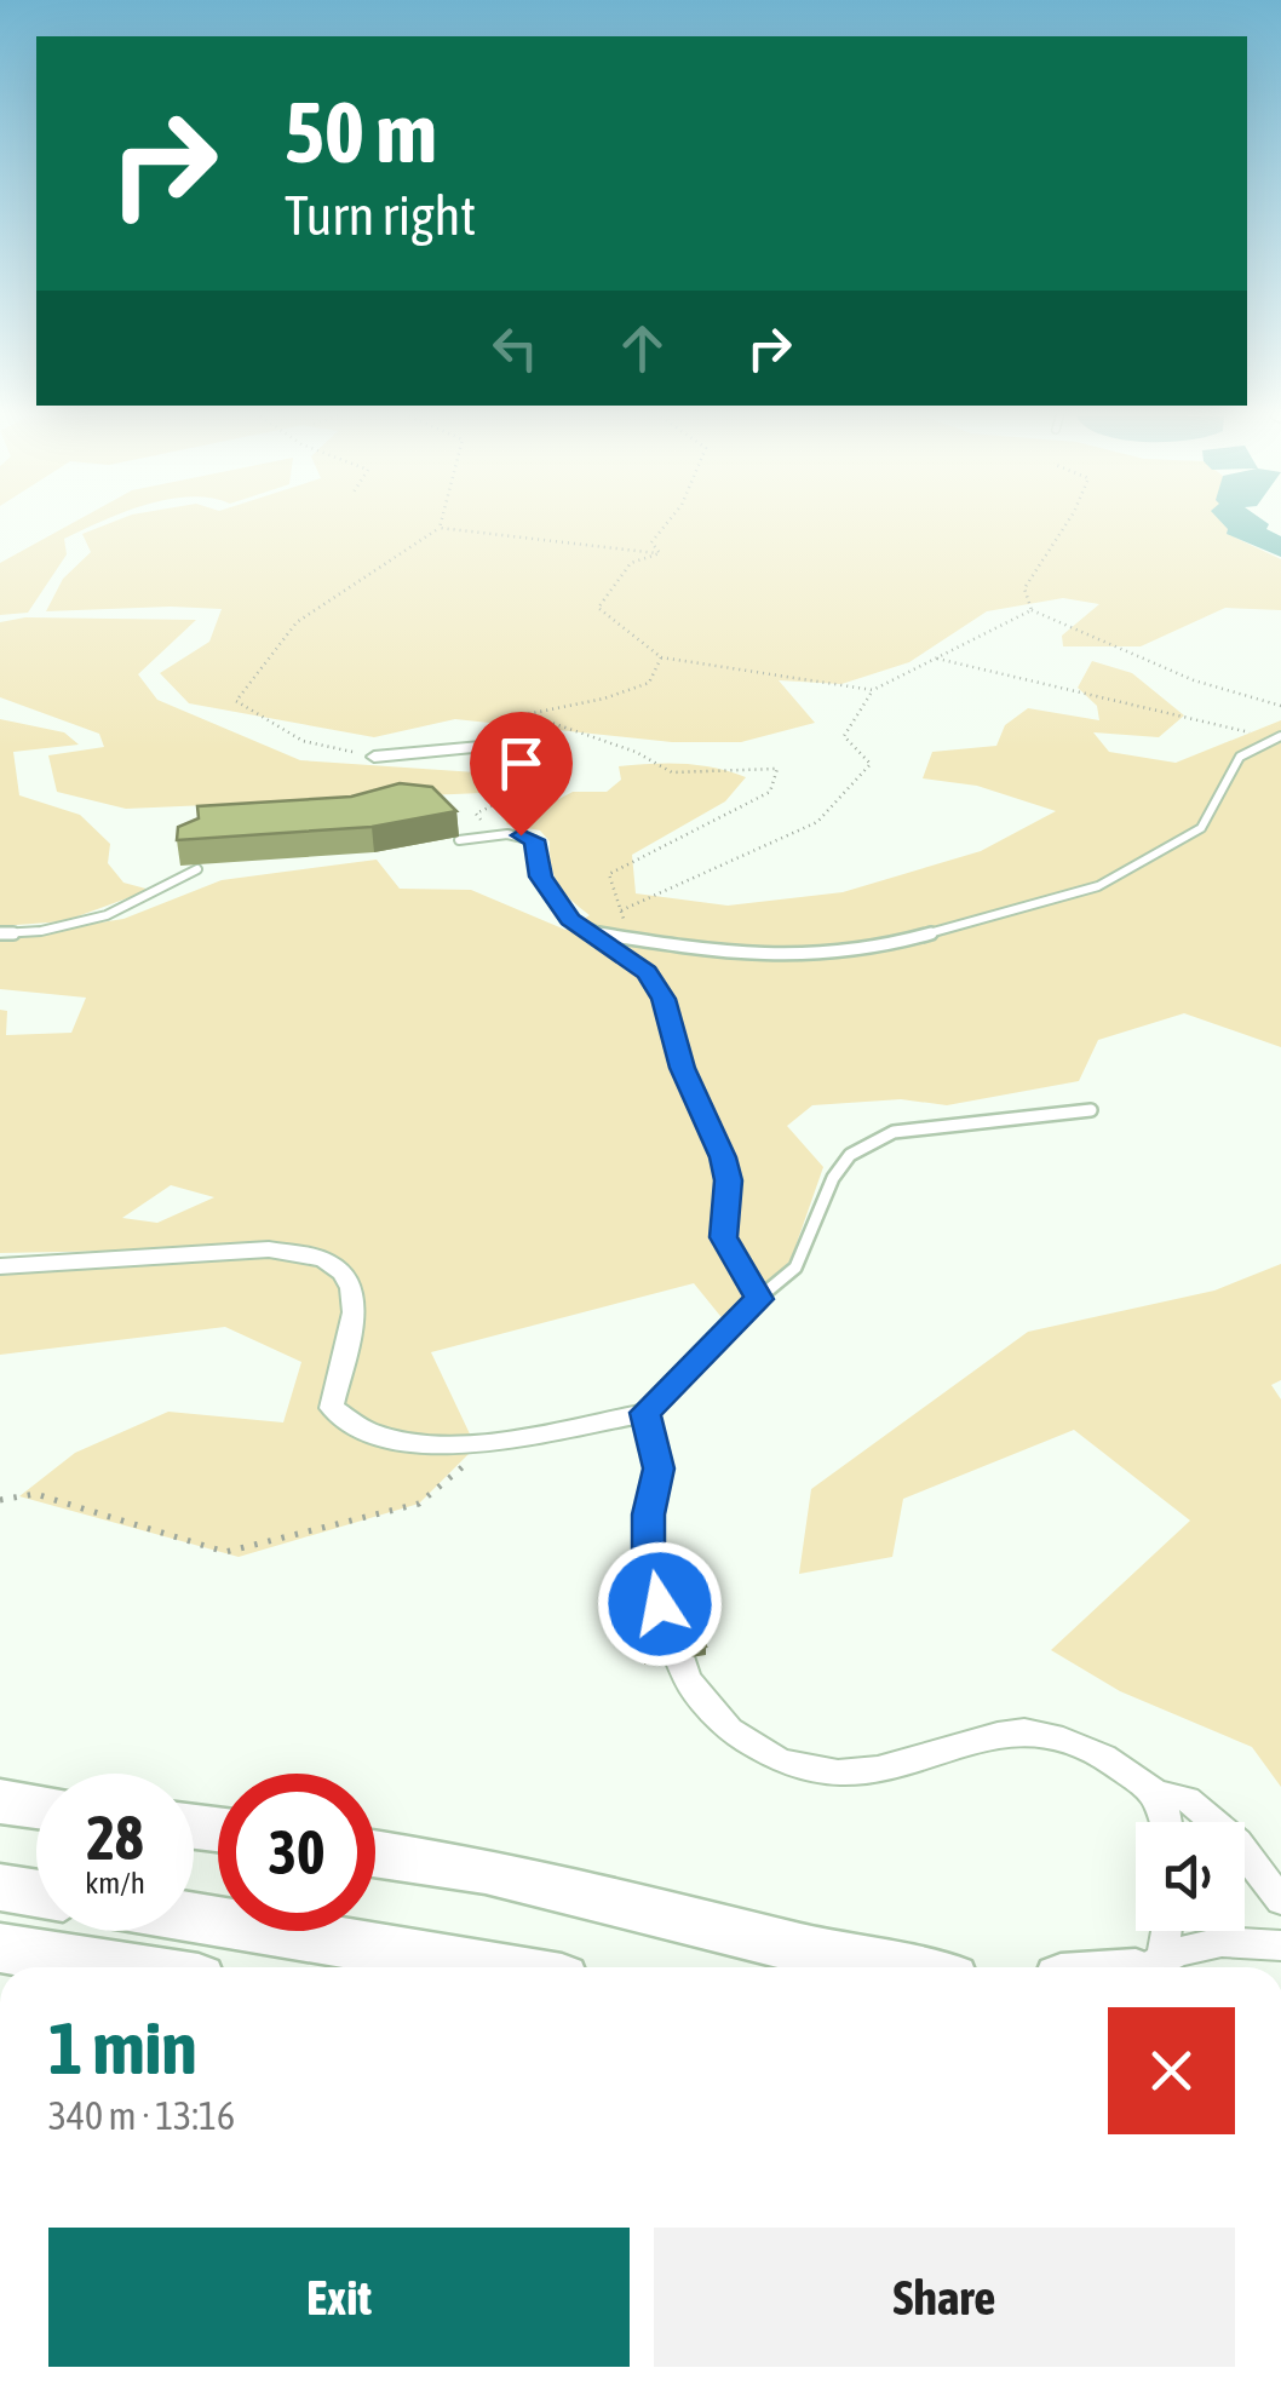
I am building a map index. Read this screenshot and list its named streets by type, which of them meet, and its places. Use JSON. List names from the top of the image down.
{
  "page": {
    "turn": ["50 m", "Turn right"],
    "speed": "28 km/h",
    "limit": "30",
    "heading": ["1 min", "340 m · 13:16"],
    "buttons": ["Exit", "Share"]
  }
}
